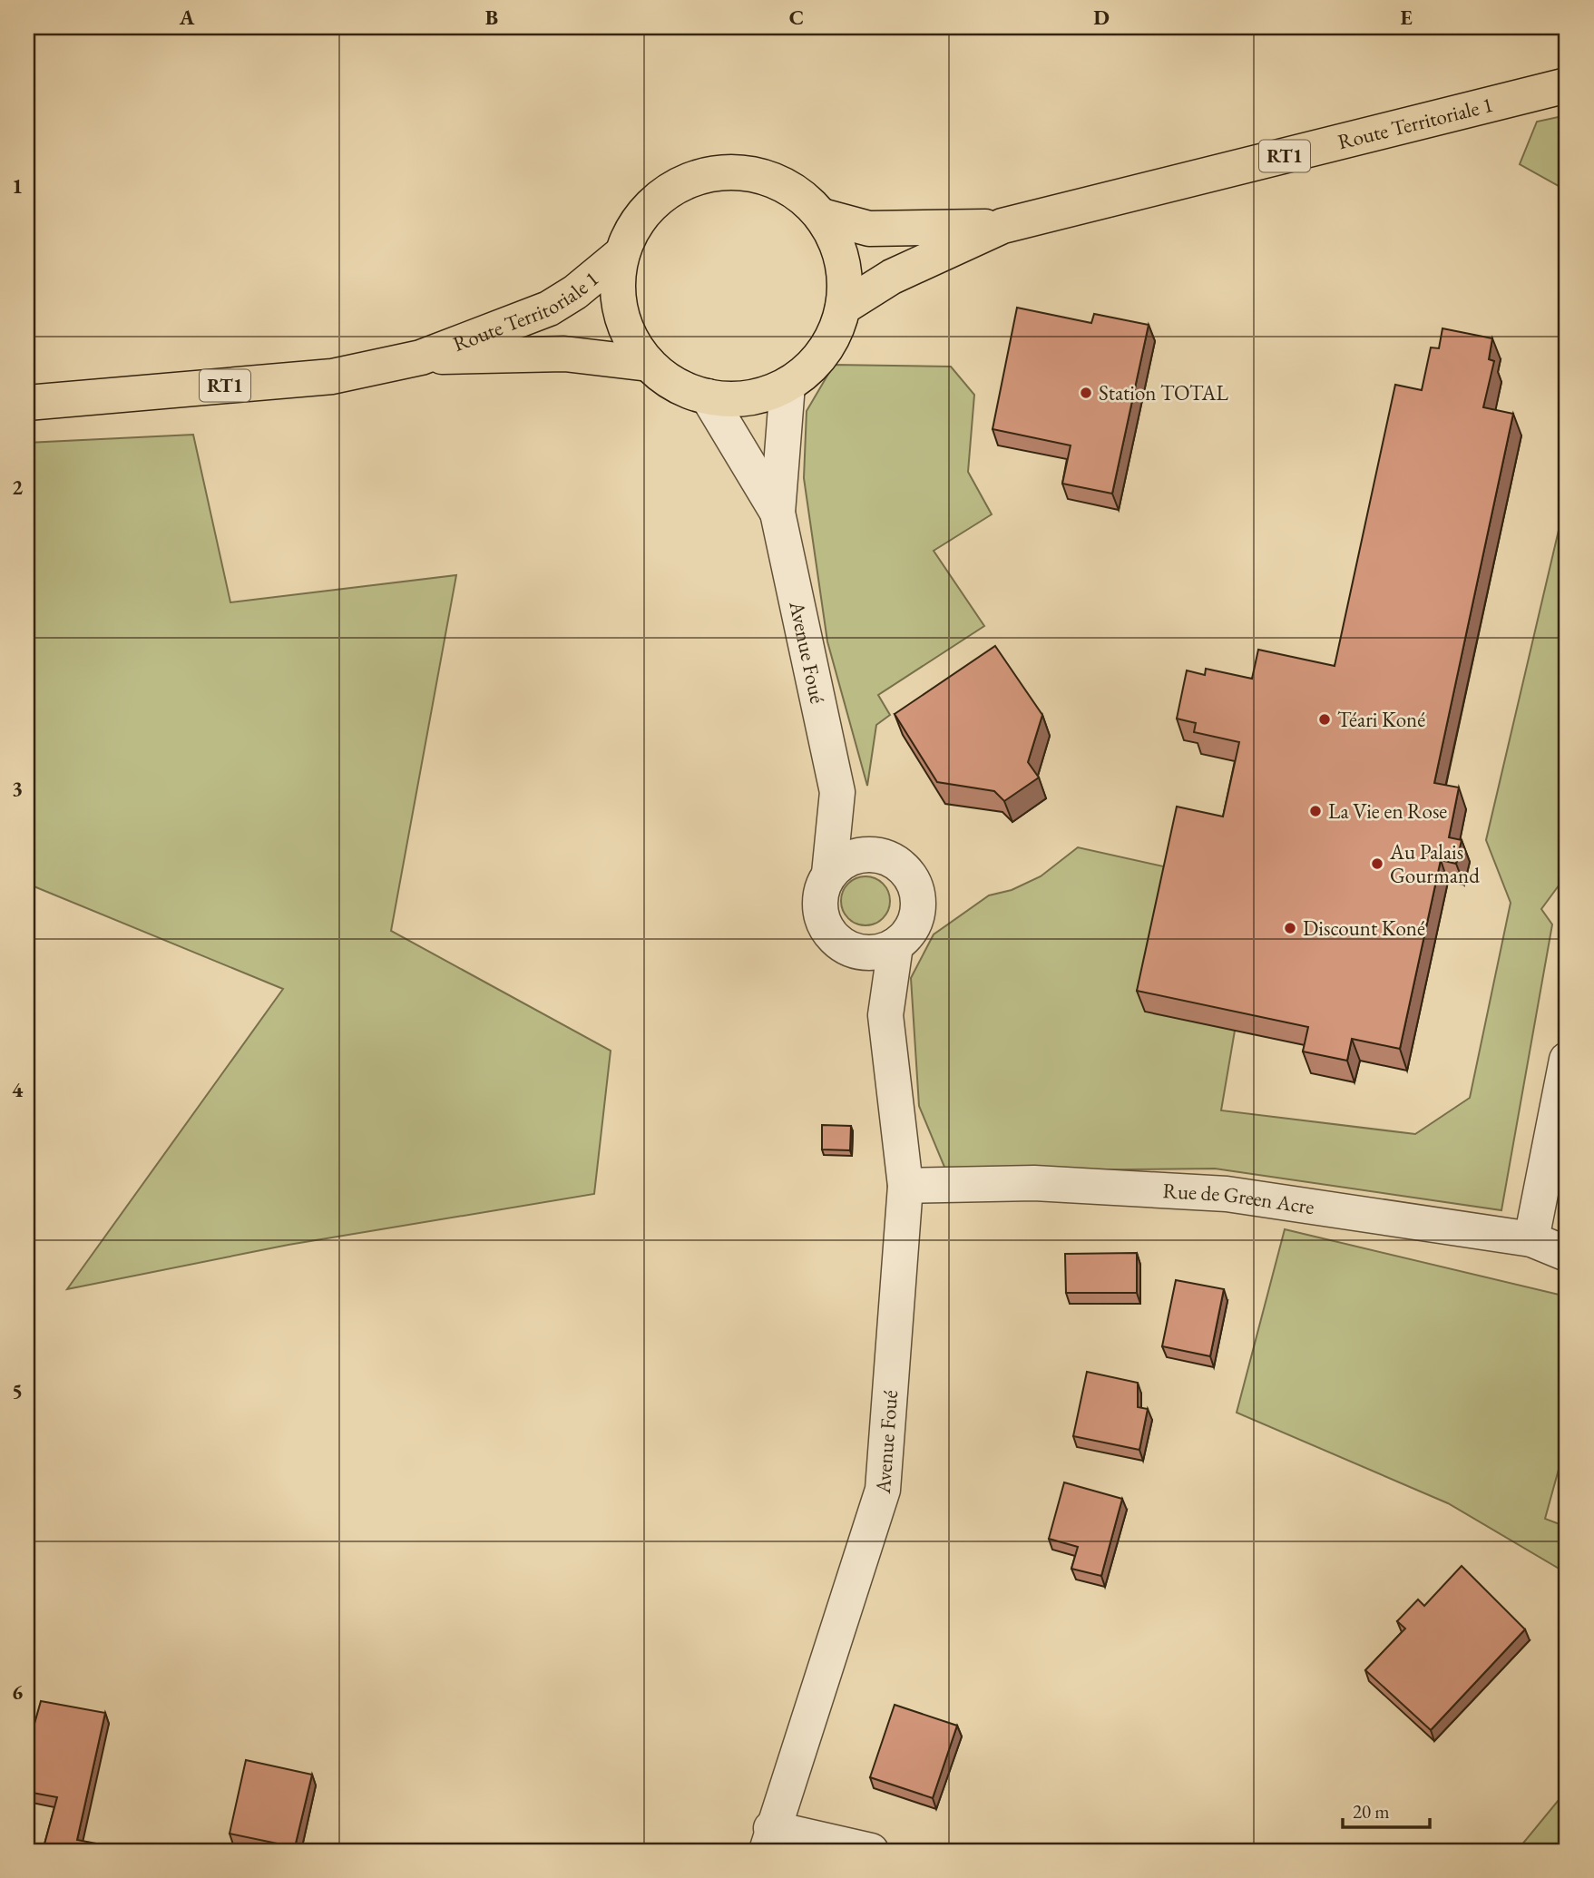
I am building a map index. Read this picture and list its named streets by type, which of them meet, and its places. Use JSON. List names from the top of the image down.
{
  "streets": {
    "main road": ["Route Territoriale 1", "RT1"],
    "street": ["Avenue Foué", "Rue de Green Acre"]
  },
  "crossings": [
    ["Route Territoriale 1", "Avenue Foué"],
    ["Avenue Foué", "Rue de Green Acre"]
  ],
  "places": [
    "Station TOTAL",
    "Téari Koné",
    "La Vie en Rose",
    "Au Palais Gourmand",
    "Discount Koné"
  ],
  "scale_bar": "20 m",
  "grid": {
    "columns": [
      "A",
      "B",
      "C",
      "D",
      "E"
    ],
    "rows": [
      "1",
      "2",
      "3",
      "4",
      "5",
      "6"
    ]
  }
}
